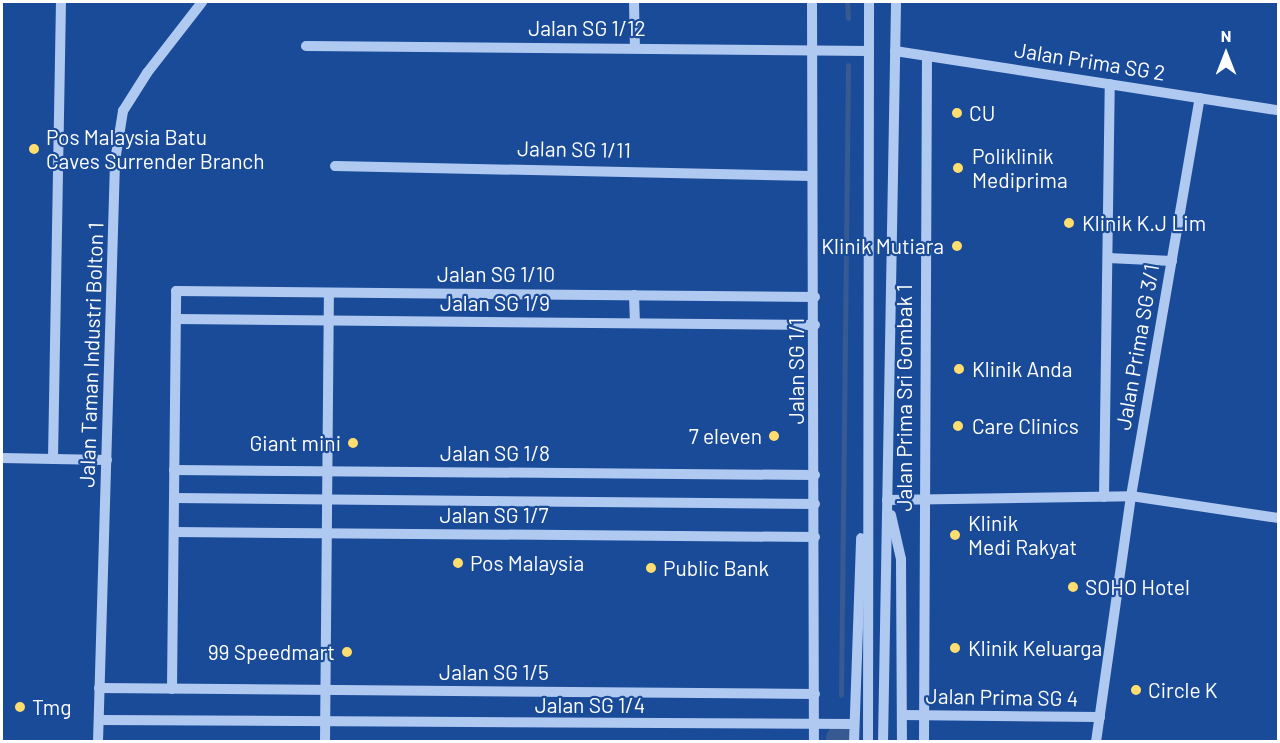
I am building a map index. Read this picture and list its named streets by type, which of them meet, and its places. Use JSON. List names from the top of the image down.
{
  "streets": {
    "street": [
      "Jalan SG 1/12",
      "Jalan Prima SG 2",
      "Jalan SG 1/11",
      "Jalan SG 1/10",
      "Jalan SG 1/9",
      "Jalan Prima SG 3/1",
      "Jalan Taman Industri Bolton 1",
      "Jalan SG 1/1",
      "Jalan Prima Sri Gombak 1",
      "Jalan SG 1/8",
      "Jalan SG 1/7",
      "Jalan SG 1/5",
      "Jalan Prima SG 4",
      "Jalan SG 1/4"
    ]
  },
  "crossings": [
    ["Jalan SG 1/12", "Jalan SG 1/1"],
    ["Jalan Prima SG 2", "Jalan Prima SG 3/1"],
    ["Jalan Prima SG 2", "Jalan Prima Sri Gombak 1"],
    ["Jalan SG 1/11", "Jalan SG 1/1"],
    ["Jalan SG 1/10", "Jalan SG 1/9"],
    ["Jalan SG 1/10", "Jalan SG 1/1"],
    ["Jalan SG 1/9", "Jalan SG 1/1"],
    ["Jalan Prima SG 3/1", "Jalan Prima SG 4"],
    ["Jalan Taman Industri Bolton 1", "Jalan SG 1/5"],
    ["Jalan Taman Industri Bolton 1", "Jalan SG 1/4"],
    ["Jalan SG 1/1", "Jalan SG 1/8"],
    ["Jalan SG 1/1", "Jalan SG 1/7"],
    ["Jalan SG 1/1", "Jalan SG 1/5"],
    ["Jalan SG 1/1", "Jalan SG 1/4"],
    ["Jalan Prima Sri Gombak 1", "Jalan Prima SG 4"]
  ],
  "places": [
    "CU",
    "Pos Malaysia Batu Caves Surrender Branch",
    "Poliklinik Mediprima",
    "Klinik K.J Lim",
    "Klinik Mutiara",
    "Klinik Anda",
    "Care Clinics",
    "7 eleven",
    "Giant mini",
    "Klinik Medi Rakyat",
    "Pos Malaysia",
    "Public Bank",
    "SOHO Hotel",
    "Klinik Keluarga",
    "99 Speedmart",
    "Circle K",
    "Tmg"
  ],
  "north": "top"
}
